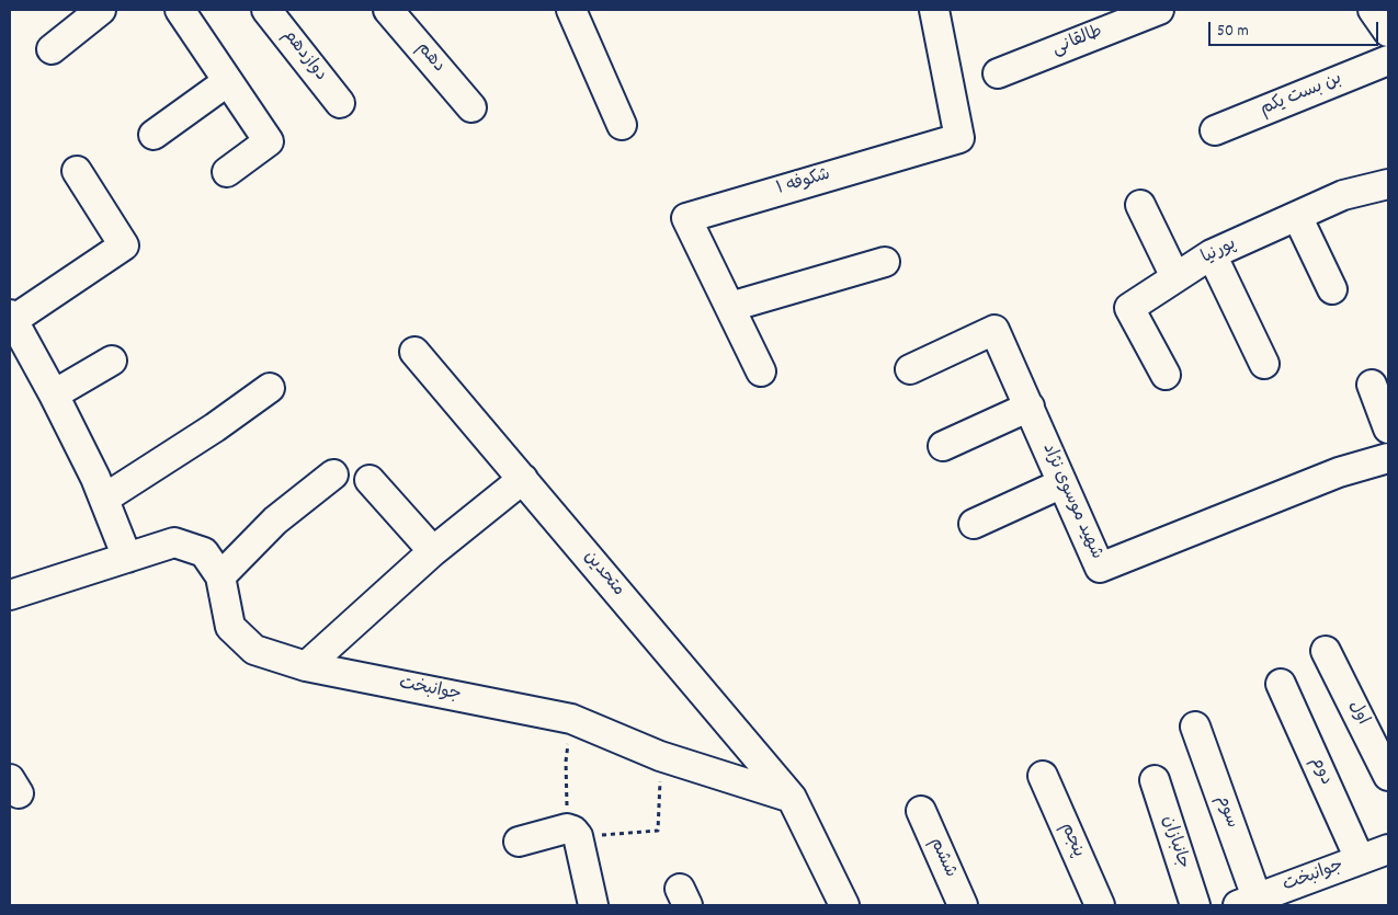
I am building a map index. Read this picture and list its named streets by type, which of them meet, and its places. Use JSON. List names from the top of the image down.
{
  "streets": {
    "street": [
      "طالقانی",
      "دوازدهم",
      "دهم",
      "بن بست یکم",
      "شکوفه ۱",
      "پورنیا",
      "شهید موسوی نژاد",
      "متحدین",
      "جوانبخت",
      "اول",
      "دوم",
      "سوم",
      "پنجم",
      "جانبازان",
      "ششم"
    ]
  },
  "crossings": [
    ["متحدین", "جوانبخت"],
    ["جوانبخت", "دوم"],
    ["جوانبخت", "سوم"]
  ],
  "scale_bar": "50 m"
}
